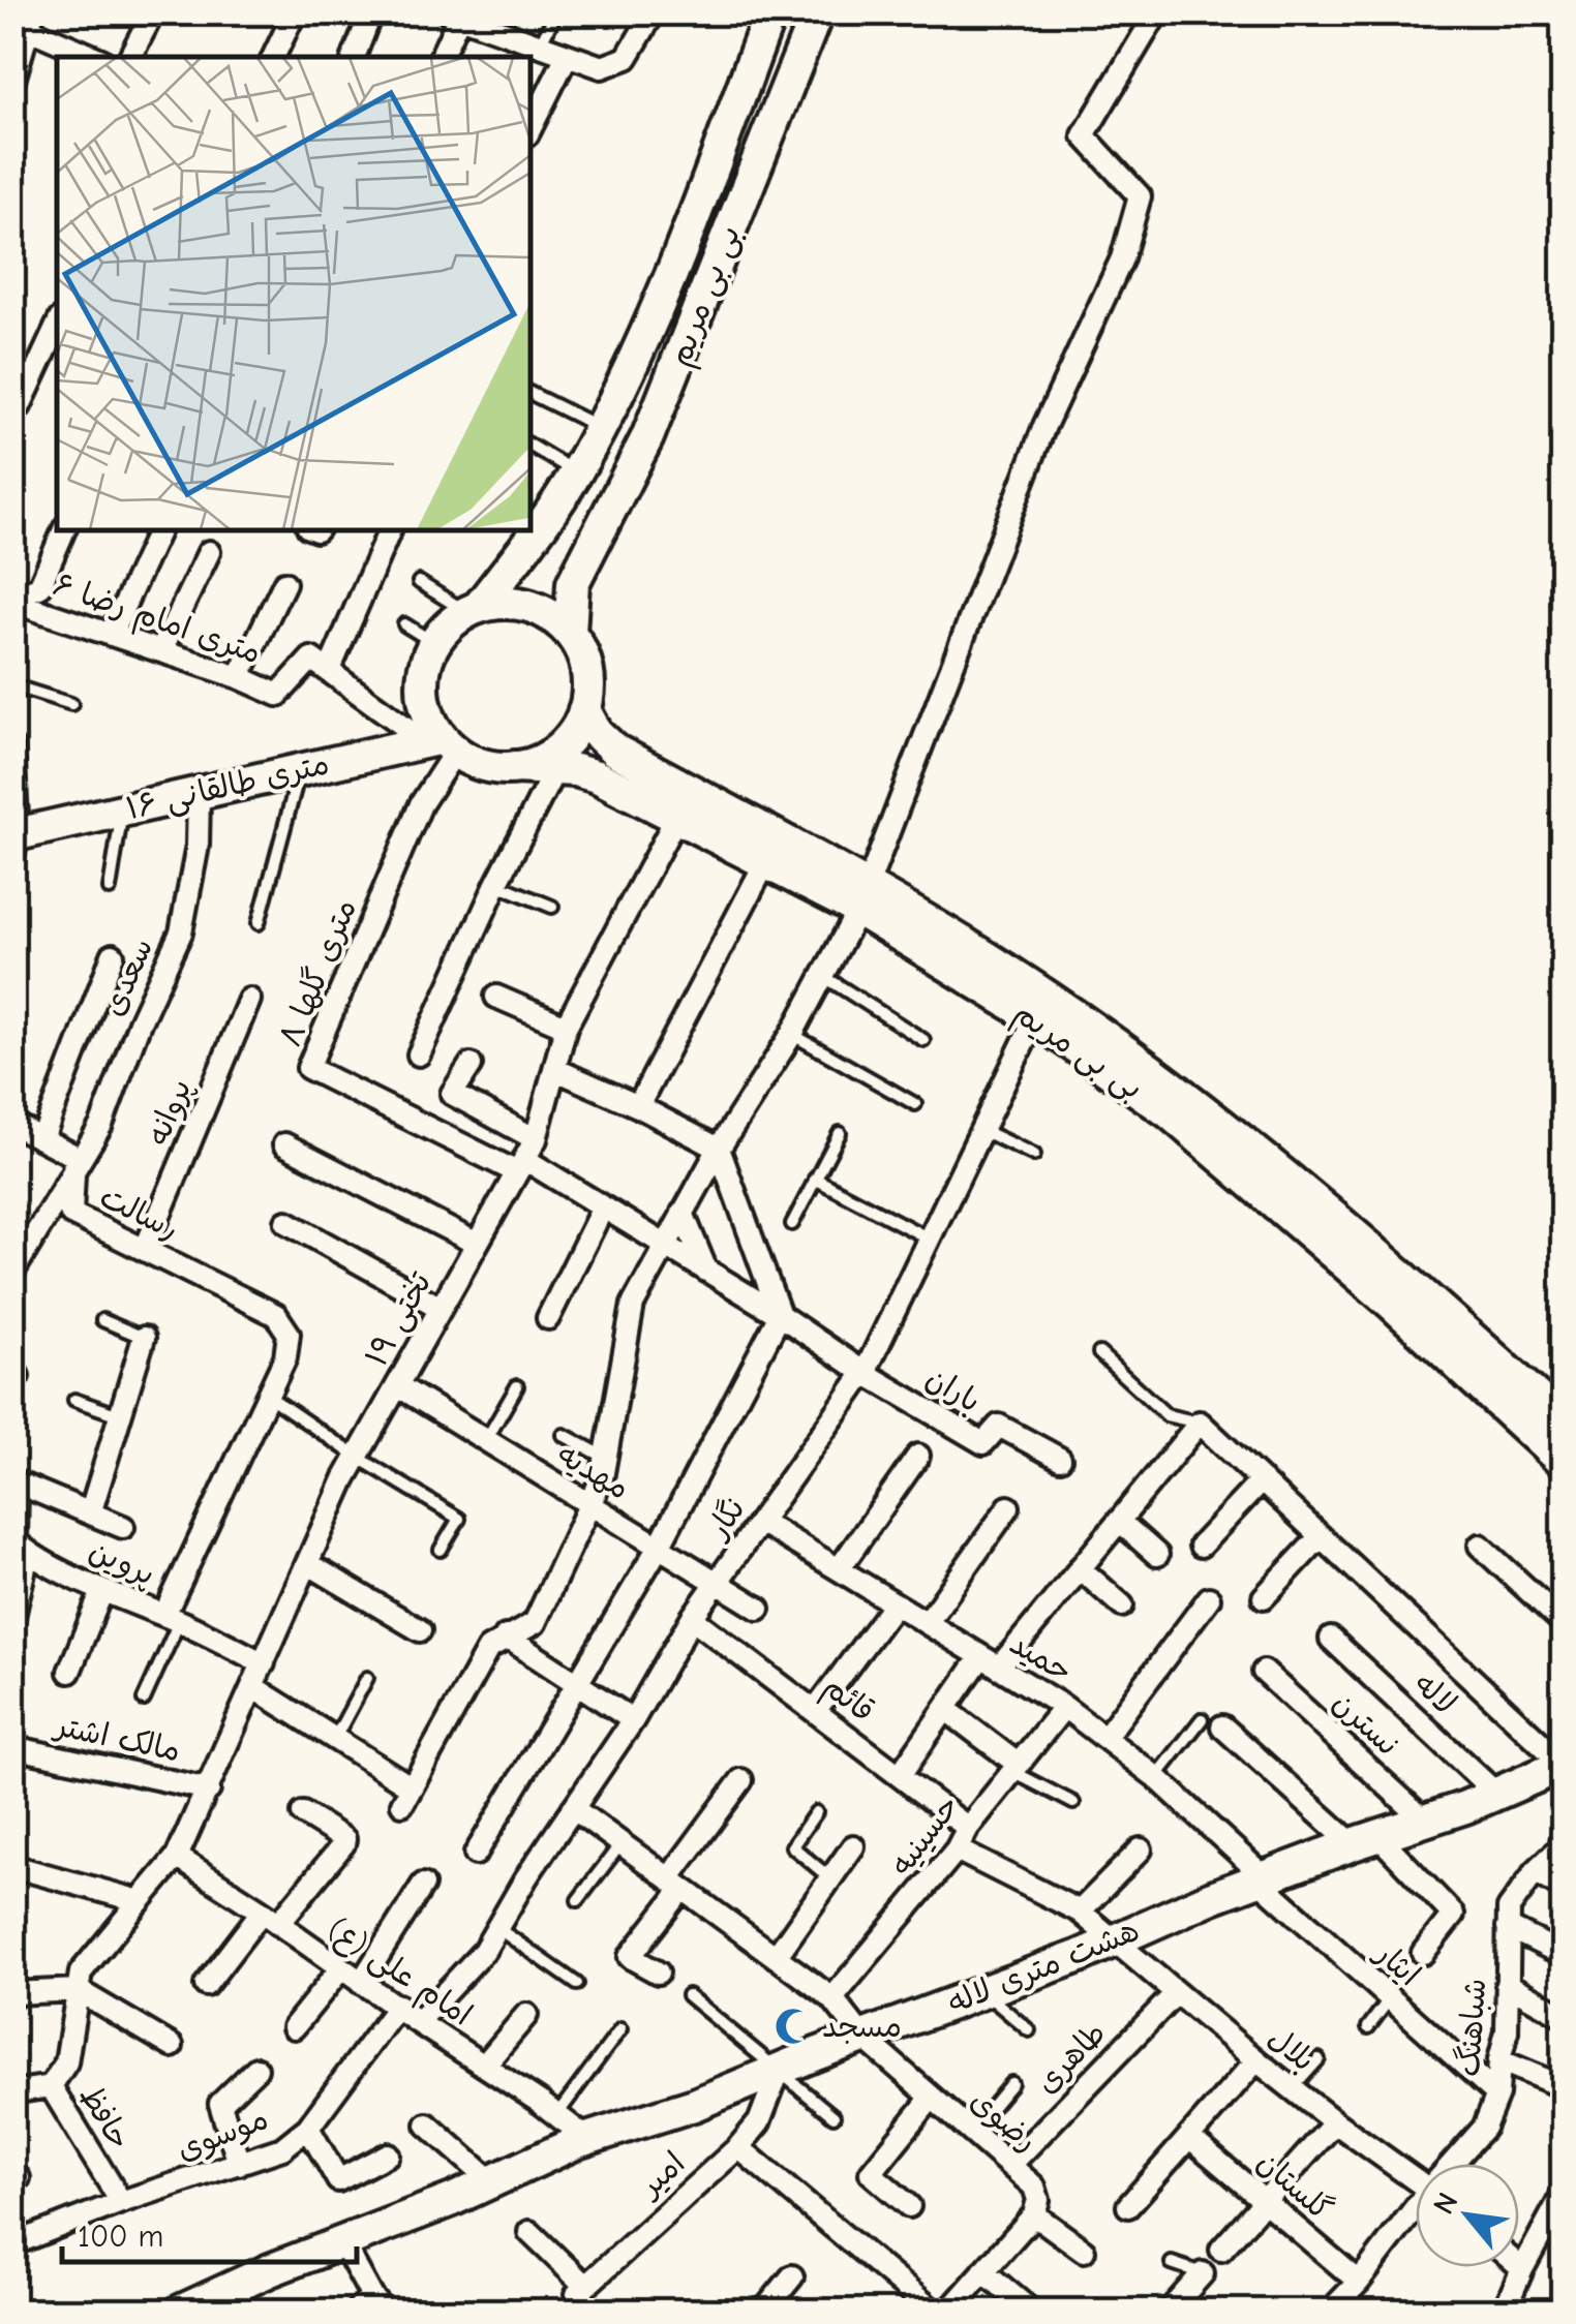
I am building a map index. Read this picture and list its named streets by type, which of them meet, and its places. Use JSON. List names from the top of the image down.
{
  "streets": {
    "street": [
      "بی بی مریم",
      "۶ متری امام رضا",
      "۱۶ متری طالقانی",
      "۸ متری گلها",
      "سعدی",
      "پروانه",
      "رسالت",
      "تختی ۱۹",
      "باران",
      "مهدیه",
      "نگار",
      "پروین",
      "حمید",
      "لاله",
      "قائم",
      "نسترن",
      "مالک اشتر",
      "حسینیه",
      "ایثار",
      "هشت متری لاله",
      "امام علی (ع)",
      "شباهنگ",
      "بلال",
      "طاهری",
      "حافظ",
      "رضوی",
      "موسوی",
      "امیر",
      "گلستان"
    ]
  },
  "crossings": [
    ["بی بی مریم", "۱۶ متری طالقانی"],
    ["بی بی مریم", "۸ متری گلها"],
    ["بی بی مریم", "تختی ۱۹"],
    ["بی بی مریم", "نگار"],
    ["۱۶ متری طالقانی", "۸ متری گلها"],
    ["۱۶ متری طالقانی", "سعدی"],
    ["۸ متری گلها", "تختی ۱۹"],
    ["سعدی", "رسالت"],
    ["پروانه", "رسالت"],
    ["تختی ۱۹", "مهدیه"],
    ["تختی ۱۹", "پروین"],
    ["تختی ۱۹", "مالک اشتر"],
    ["تختی ۱۹", "امام علی (ع)"],
    ["تختی ۱۹", "حافظ"],
    ["باران", "نگار"],
    ["مهدیه", "نگار"],
    ["نگار", "حمید"],
    ["نگار", "قائم"],
    ["نگار", "امام علی (ع)"],
    ["نگار", "رضوی"],
    ["حمید", "حسینیه"],
    ["حمید", "ایثار"],
    ["حمید", "هشت متری لاله"],
    ["لاله", "هشت متری لاله"],
    ["قائم", "حسینیه"],
    ["نسترن", "هشت متری لاله"],
    ["حسینیه", "بلال"],
    ["حسینیه", "رضوی"],
    ["ایثار", "هشت متری لاله"],
    ["ایثار", "شباهنگ"],
    ["هشت متری لاله", "امام علی (ع)"],
    ["هشت متری لاله", "بلال"],
    ["هشت متری لاله", "رضوی"],
    ["هشت متری لاله", "امیر"],
    ["امام علی (ع)", "موسوی"],
    ["شباهنگ", "گلستان"],
    ["بلال", "طاهری"],
    ["طاهری", "رضوی"],
    ["حافظ", "موسوی"]
  ],
  "places": {
    "mosque": ["مسجد"]
  },
  "scale_bar": "100 m",
  "north": "top left"
}
